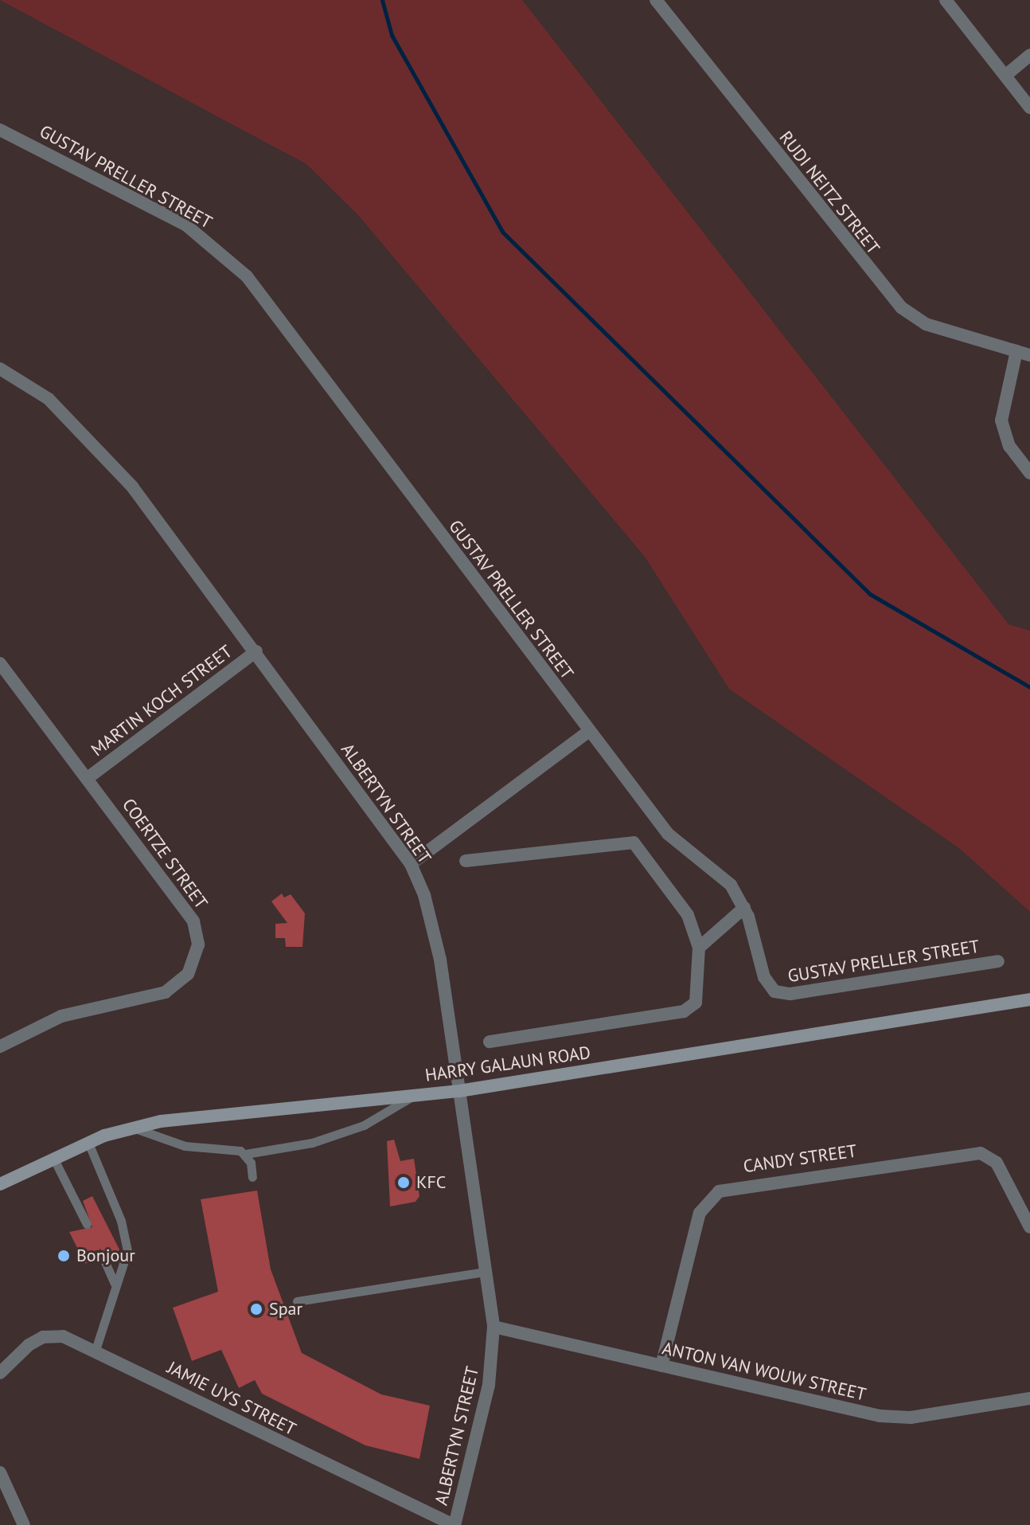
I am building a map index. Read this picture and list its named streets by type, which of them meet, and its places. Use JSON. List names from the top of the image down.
{
  "streets": {
    "main road": ["HARRY GALAUN ROAD"],
    "street": [
      "GUSTAV PRELLER STREET",
      "RUDI NEITZ STREET",
      "MARTIN KOCH STREET",
      "ALBERTYN STREET",
      "COERTZE STREET",
      "CANDY STREET",
      "ANTON VAN WOUW STREET",
      "JAMIE UYS STREET"
    ]
  },
  "crossings": [
    ["MARTIN KOCH STREET", "ALBERTYN STREET"],
    ["MARTIN KOCH STREET", "COERTZE STREET"],
    ["ALBERTYN STREET", "HARRY GALAUN ROAD"],
    ["ALBERTYN STREET", "ANTON VAN WOUW STREET"],
    ["ALBERTYN STREET", "JAMIE UYS STREET"],
    ["CANDY STREET", "ANTON VAN WOUW STREET"]
  ],
  "places": ["KFC", "Bonjour", "Spar"]
}
